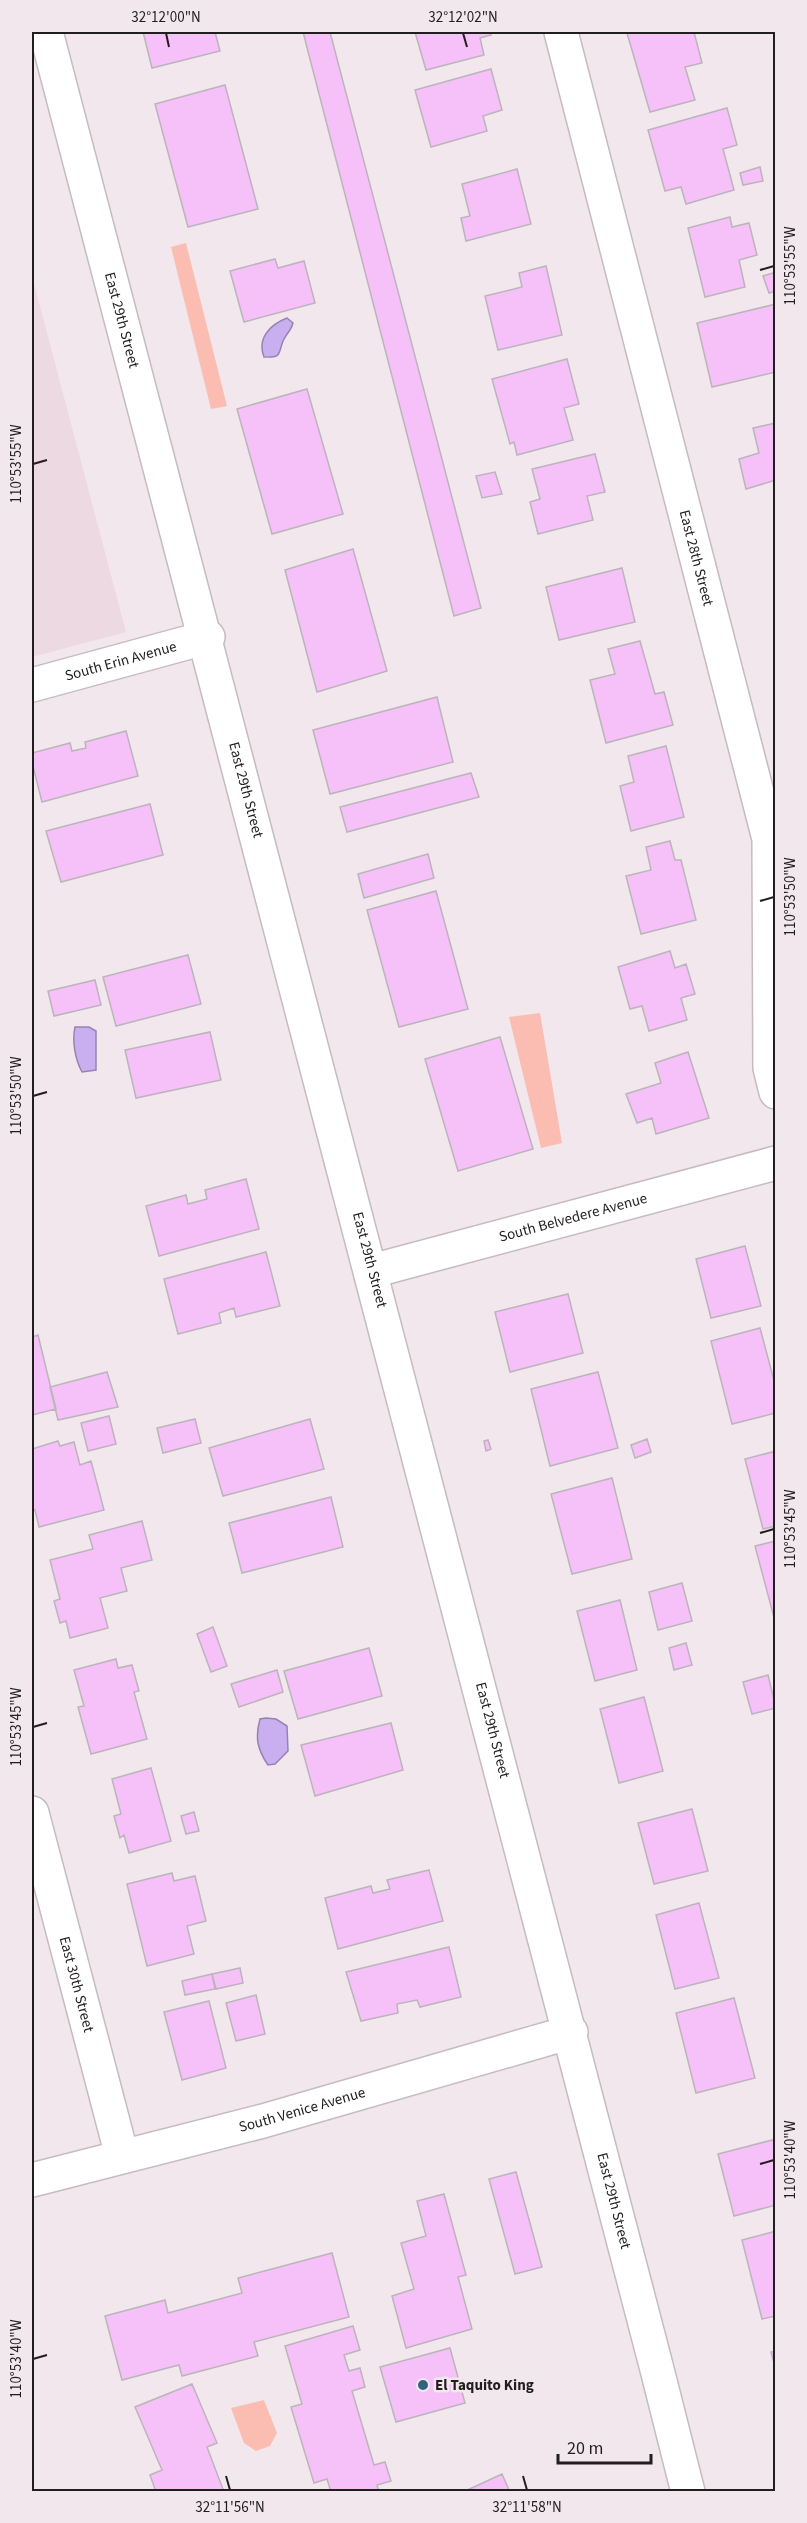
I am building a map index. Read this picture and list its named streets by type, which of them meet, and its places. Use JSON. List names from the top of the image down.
{
  "streets": {
    "street": [
      "East 29th Street",
      "East 28th Street",
      "South Erin Avenue",
      "South Belvedere Avenue",
      "East 30th Street",
      "South Venice Avenue"
    ]
  },
  "crossings": [
    ["East 29th Street", "South Erin Avenue"],
    ["East 29th Street", "South Belvedere Avenue"],
    ["East 29th Street", "South Venice Avenue"],
    ["East 30th Street", "South Venice Avenue"]
  ],
  "places": ["El Taquito King"],
  "scale_bar": "20 m",
  "coordinates": [
    "32°12'00\"N",
    "32°12'02\"N",
    "110°53'55\"W",
    "110°53'50\"W",
    "110°53'45\"W",
    "110°53'40\"W",
    "32°11'56\"N",
    "32°11'58\"N"
  ]
}
